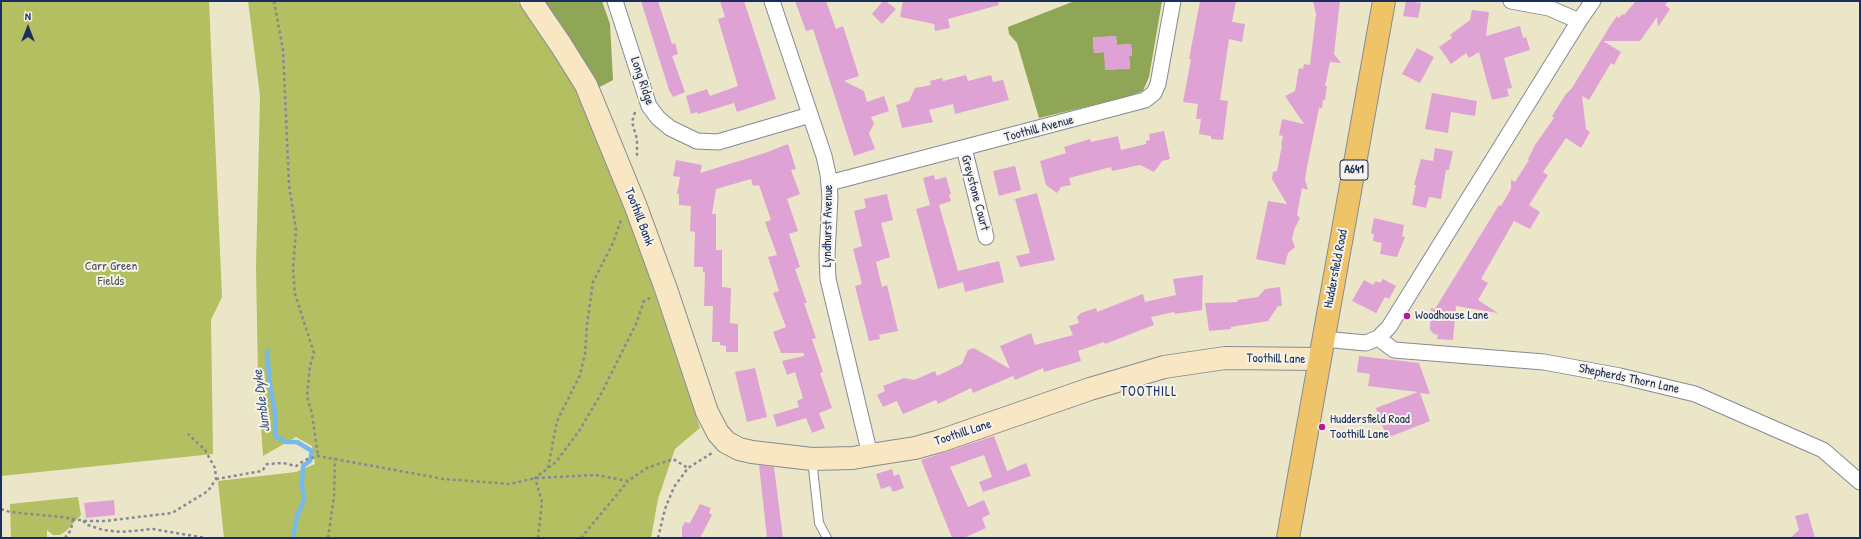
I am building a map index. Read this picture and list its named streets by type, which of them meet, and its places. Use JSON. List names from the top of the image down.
{
  "streets": {
    "main road": ["A641", "Huddersfield Road"],
    "street": [
      "Long Ridge",
      "Toothill Avenue",
      "Greystone Court",
      "Toothill Bank",
      "Lyndhurst Avenue",
      "Toothill Lane",
      "Shepherds Thorn Lane"
    ]
  },
  "crossings": [
    ["Long Ridge", "Lyndhurst Avenue"],
    ["Toothill Avenue", "Greystone Court"],
    ["Toothill Avenue", "Lyndhurst Avenue"],
    ["Toothill Bank", "Toothill Lane"],
    ["Lyndhurst Avenue", "Toothill Lane"],
    ["Huddersfield Road", "Toothill Lane"]
  ],
  "districts": ["TOOTHILL"],
  "water": ["Jumble Dyke"],
  "parks": ["Carr Green Fields"],
  "places": ["Woodhouse Lane", "Huddersfield Road Toothill Lane"],
  "north": "top"
}
